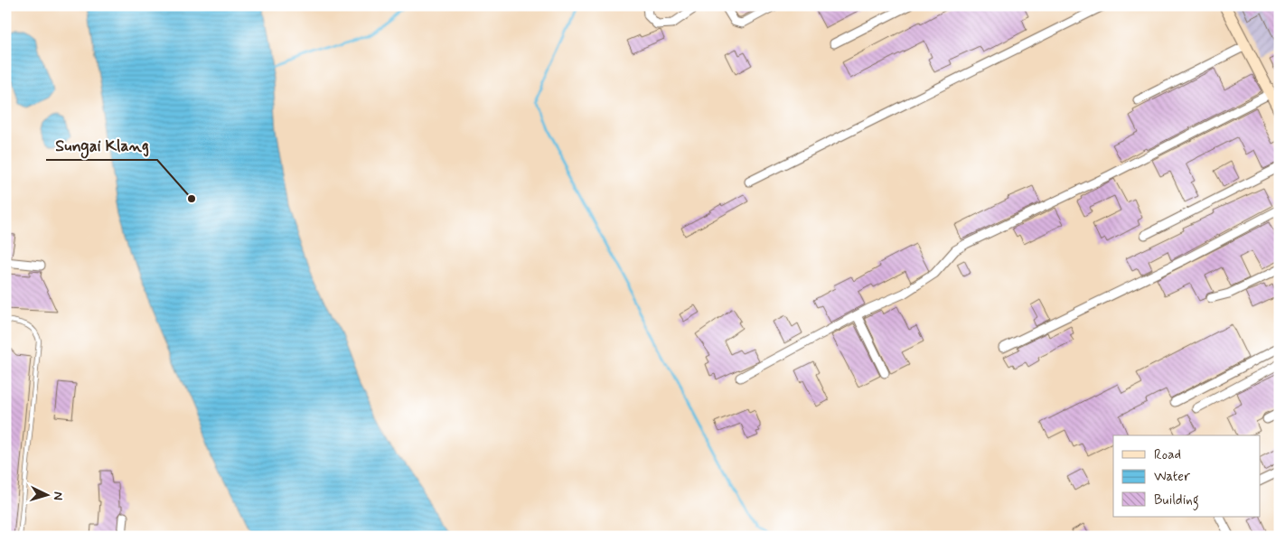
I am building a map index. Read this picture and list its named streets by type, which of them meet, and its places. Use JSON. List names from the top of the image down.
{
  "places": ["Sungai Klang"],
  "legend": ["Road", "Water", "Building"],
  "north": "right"
}
